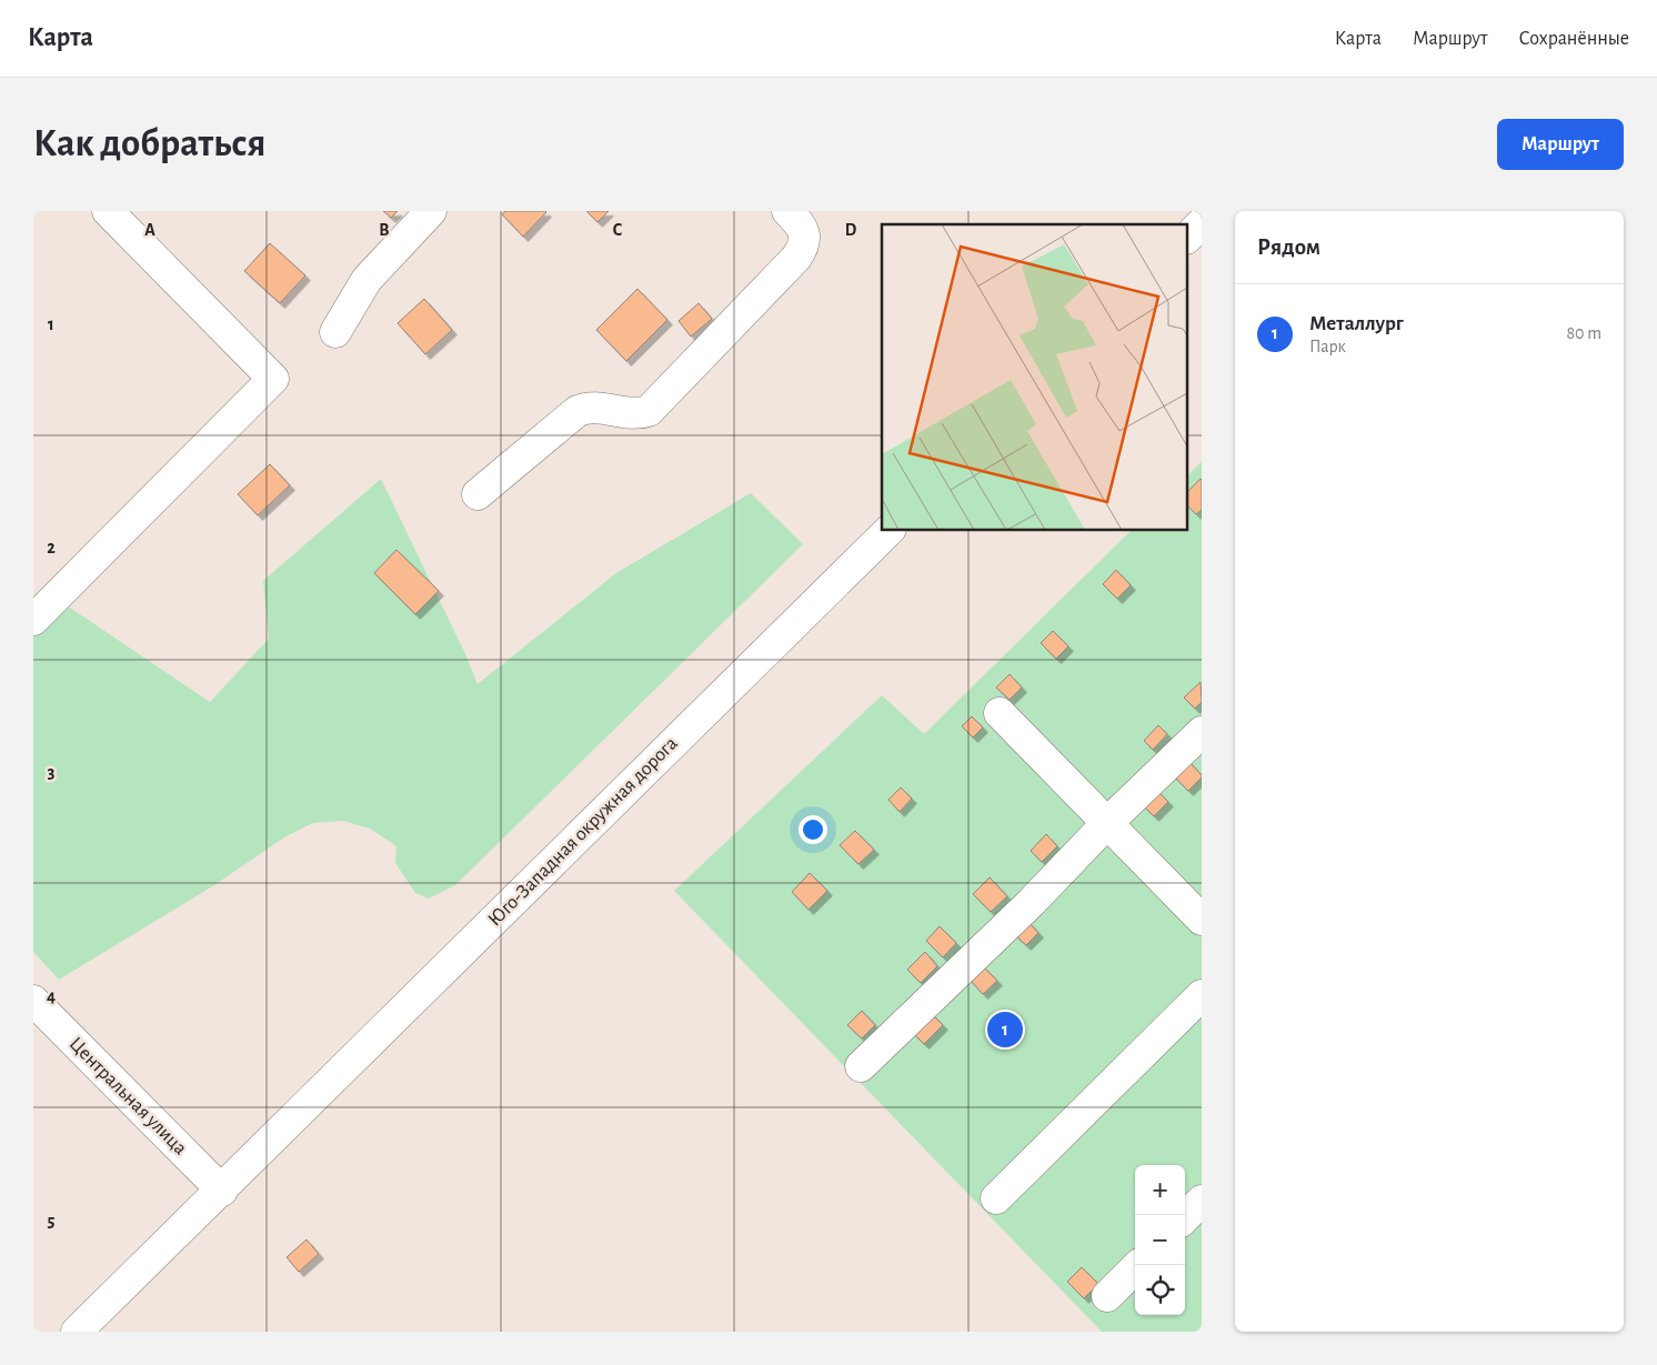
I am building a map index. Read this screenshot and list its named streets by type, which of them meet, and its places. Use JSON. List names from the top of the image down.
{
  "streets": {
    "main road": ["Юго-Западная окружная дорога", "Центральная улица"]
  },
  "crossings": [
    ["Юго-Западная окружная дорога", "Центральная улица"]
  ],
  "page": {
    "header": "Карта",
    "nav": ["Карта", "Маршрут", "Сохранённые"],
    "buttons": "Маршрут",
    "title": "Как добраться",
    "heading": "Рядом",
    "list": [
      {
        "mark": "1",
        "name": "Металлург",
        "note": "Парк",
        "value": "80 m"
      }
    ],
    "pins": "1",
    "map_buttons": ["+", "−"]
  },
  "grid": {
    "columns": [
      "A",
      "B",
      "C",
      "D"
    ],
    "rows": [
      "1",
      "2",
      "3",
      "4",
      "5"
    ]
  }
}
